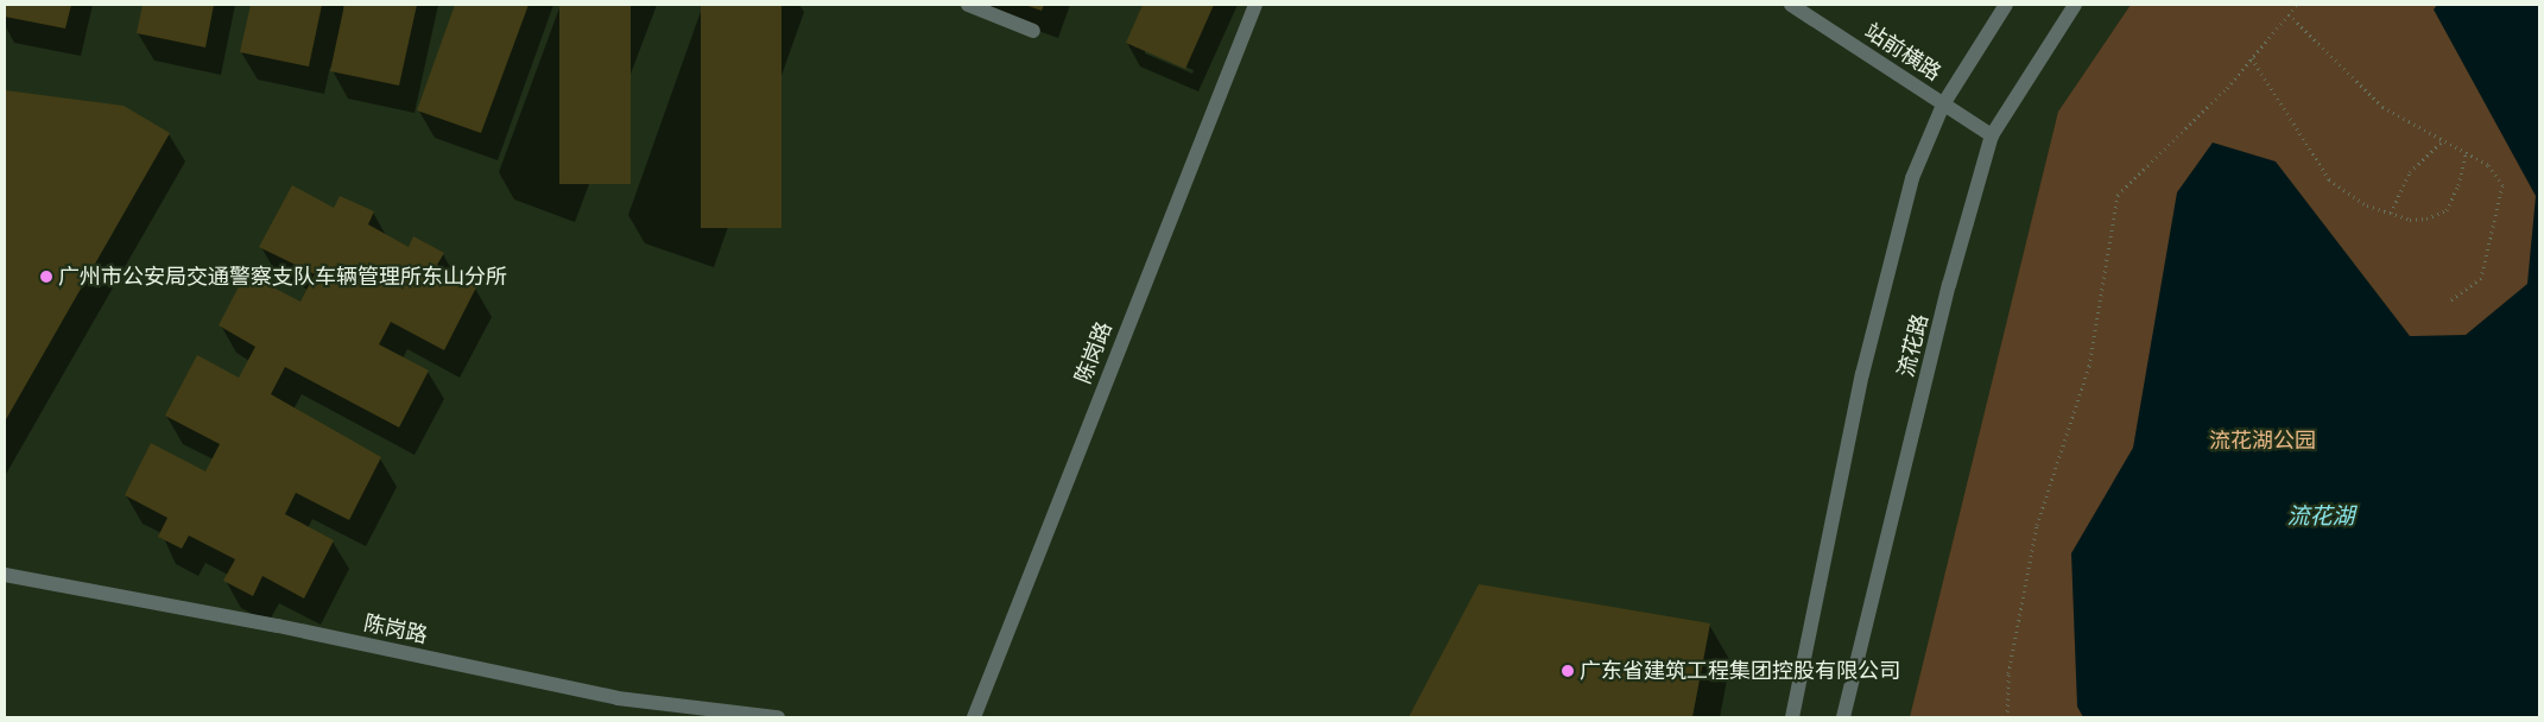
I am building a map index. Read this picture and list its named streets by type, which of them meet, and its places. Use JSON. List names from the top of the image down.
{
  "streets": {
    "street": ["站前横路", "流花路", "陈岗路"]
  },
  "crossings": [
    ["站前横路", "流花路"]
  ],
  "water": ["流花湖"],
  "parks": ["流花湖公园"],
  "places": ["广州市公安局交通警察支队车辆管理所东山分所", "广东省建筑工程集团控股有限公司"]
}
